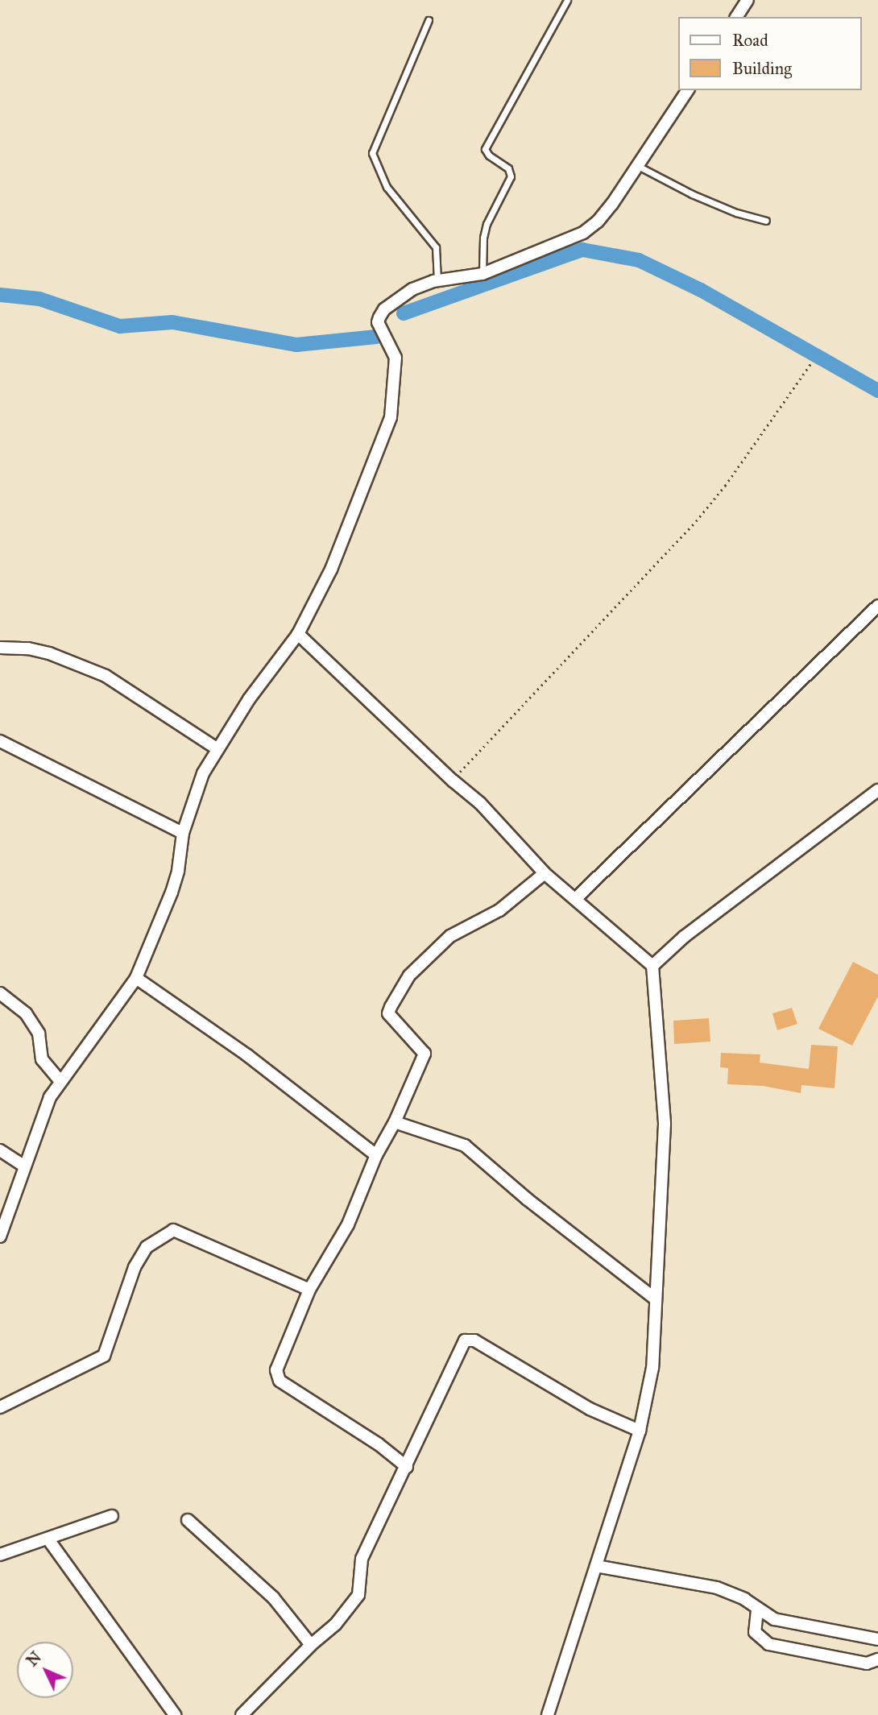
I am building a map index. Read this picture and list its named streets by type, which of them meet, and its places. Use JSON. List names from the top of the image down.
{
  "legend": ["Road", "Building"],
  "north": "top left"
}
